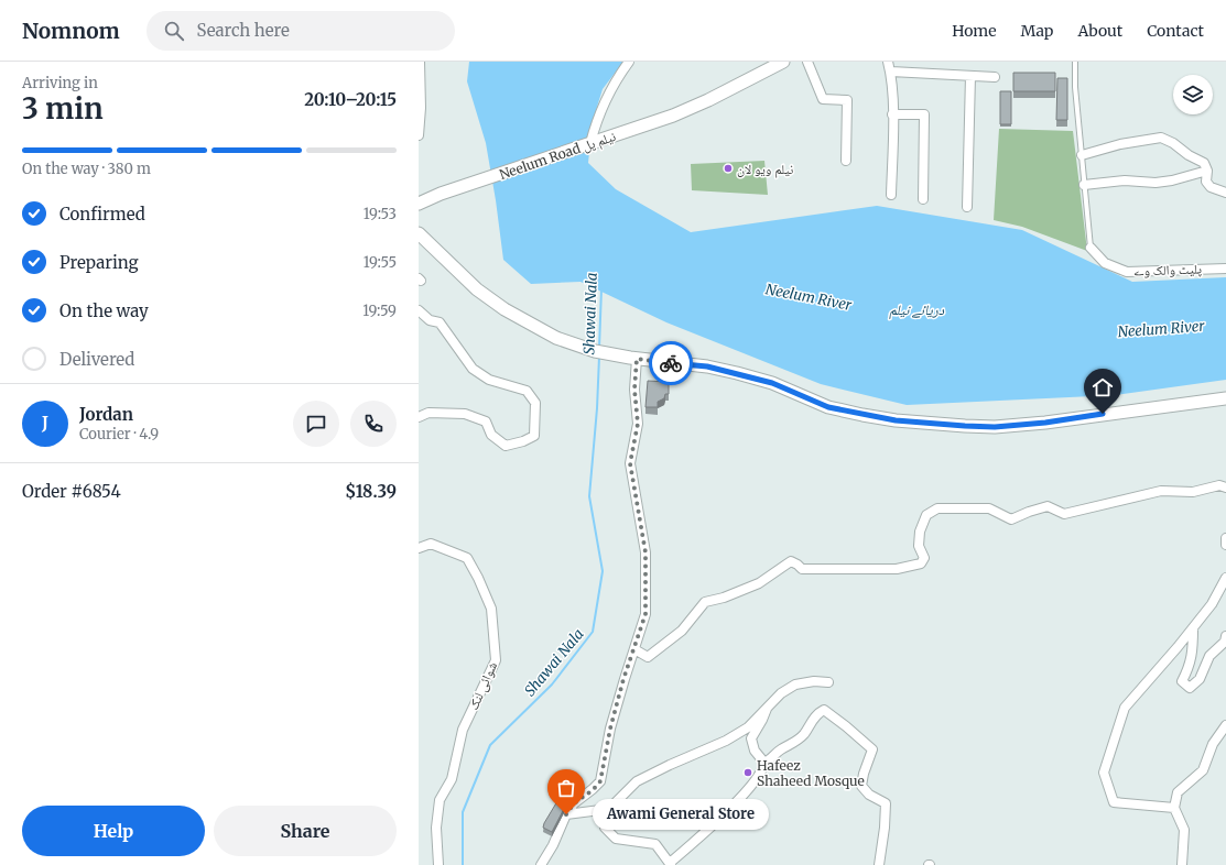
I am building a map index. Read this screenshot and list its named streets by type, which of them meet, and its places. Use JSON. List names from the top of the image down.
{
  "streets": {
    "street": ["Neelum Road نیلم پل", "پلیٹ والک وے", "شوائی لنک"]
  },
  "water": ["Neelum River", "دریائے نیلم", "Shawai Nala"],
  "places": ["نیلم ویو لان", "Hafeez Shaheed Mosque", "Awami General Store"],
  "page": {
    "header": "Nomnom",
    "search": "Search here",
    "nav": [
      "Home",
      "Map",
      "About",
      "Contact"
    ],
    "heading": ["3 min", "Arriving in", "20:10–20:15"],
    "panel": [
      "Jordan",
      "Courier · 4.9",
      "Order #6854",
      "$18.39"
    ],
    "bar": "On the way · 380 m",
    "list": [
      ["Confirmed", "19:53"],
      ["Preparing", "19:55"],
      ["On the way", "19:59"],
      "Delivered"
    ],
    "round": "J",
    "buttons": ["Help", "Share"],
    "bubble": "Awami General Store"
  }
}
